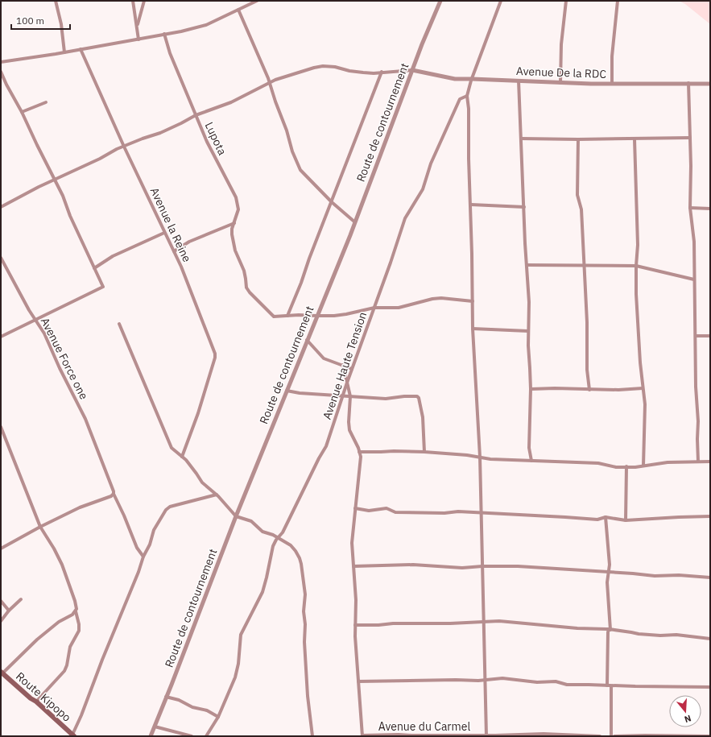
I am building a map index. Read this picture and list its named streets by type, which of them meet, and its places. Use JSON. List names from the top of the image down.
{
  "streets": {
    "main road": ["Route Kipopo"],
    "street": [
      "Avenue De la RDC",
      "Route de contournement",
      "Lupota",
      "Avenue la Reine",
      "Avenue Force one",
      "Avenue Haute Tension",
      "Avenue du Carmel"
    ]
  },
  "crossings": [
    ["Avenue De la RDC", "Route de contournement"],
    ["Avenue De la RDC", "Avenue Haute Tension"],
    ["Route de contournement", "Lupota"],
    ["Lupota", "Avenue Haute Tension"]
  ],
  "scale_bar": "100 m",
  "north": "bottom"
}
